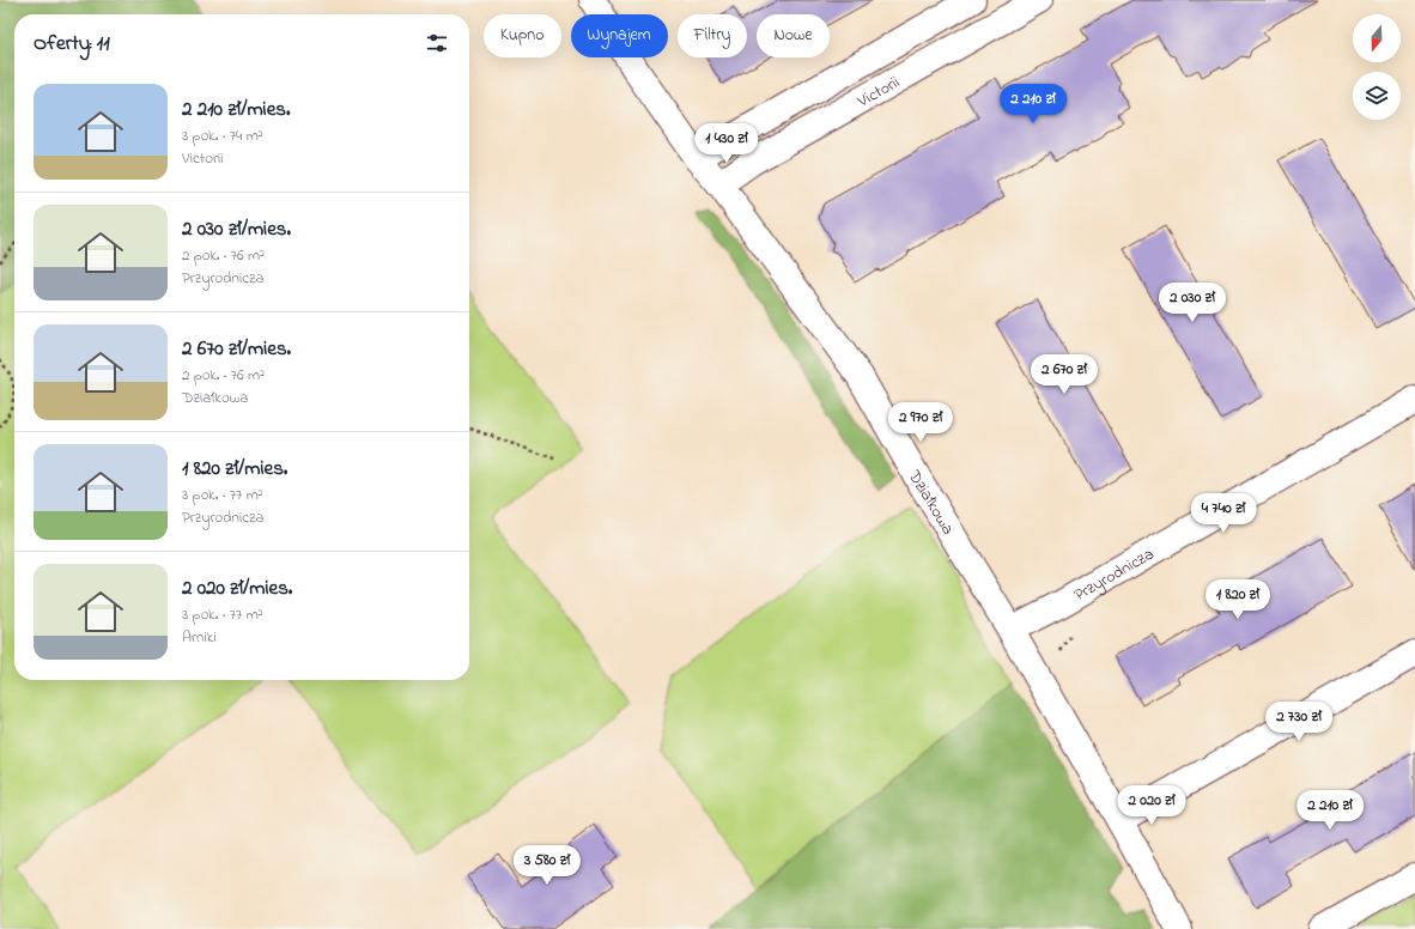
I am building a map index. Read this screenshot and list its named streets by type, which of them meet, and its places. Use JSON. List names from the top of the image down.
{
  "streets": {
    "street": ["Victorii", "Działkowa", "Przyrodnicza"]
  },
  "crossings": [
    ["Victorii", "Działkowa"],
    ["Działkowa", "Przyrodnicza"]
  ],
  "north": "bottom",
  "page": {
    "chip": [
      "Kupno",
      "Wynajem",
      "Filtry",
      "Nowe"
    ],
    "heading": "Oferty: 11",
    "list": [
      {
        "name": "2 210 zł/mies.",
        "note": "3 pok. · 74 m² · Victorii"
      },
      {
        "name": "2 030 zł/mies.",
        "note": "2 pok. · 76 m² · Przyrodnicza"
      },
      {
        "name": "2 670 zł/mies.",
        "note": "2 pok. · 76 m² · Działkowa"
      },
      {
        "name": "1 820 zł/mies.",
        "note": "3 pok. · 77 m² · Przyrodnicza"
      },
      {
        "name": "2 020 zł/mies.",
        "note": "3 pok. · 77 m² · Arniki"
      }
    ],
    "price": [
      "2 210 zł",
      "1 430 zł",
      "2 030 zł",
      "2 670 zł",
      "2 970 zł",
      "4 740 zł",
      "1 820 zł",
      "2 730 zł",
      "2 020 zł",
      "2 210 zł",
      "3 580 zł"
    ]
  }
}
